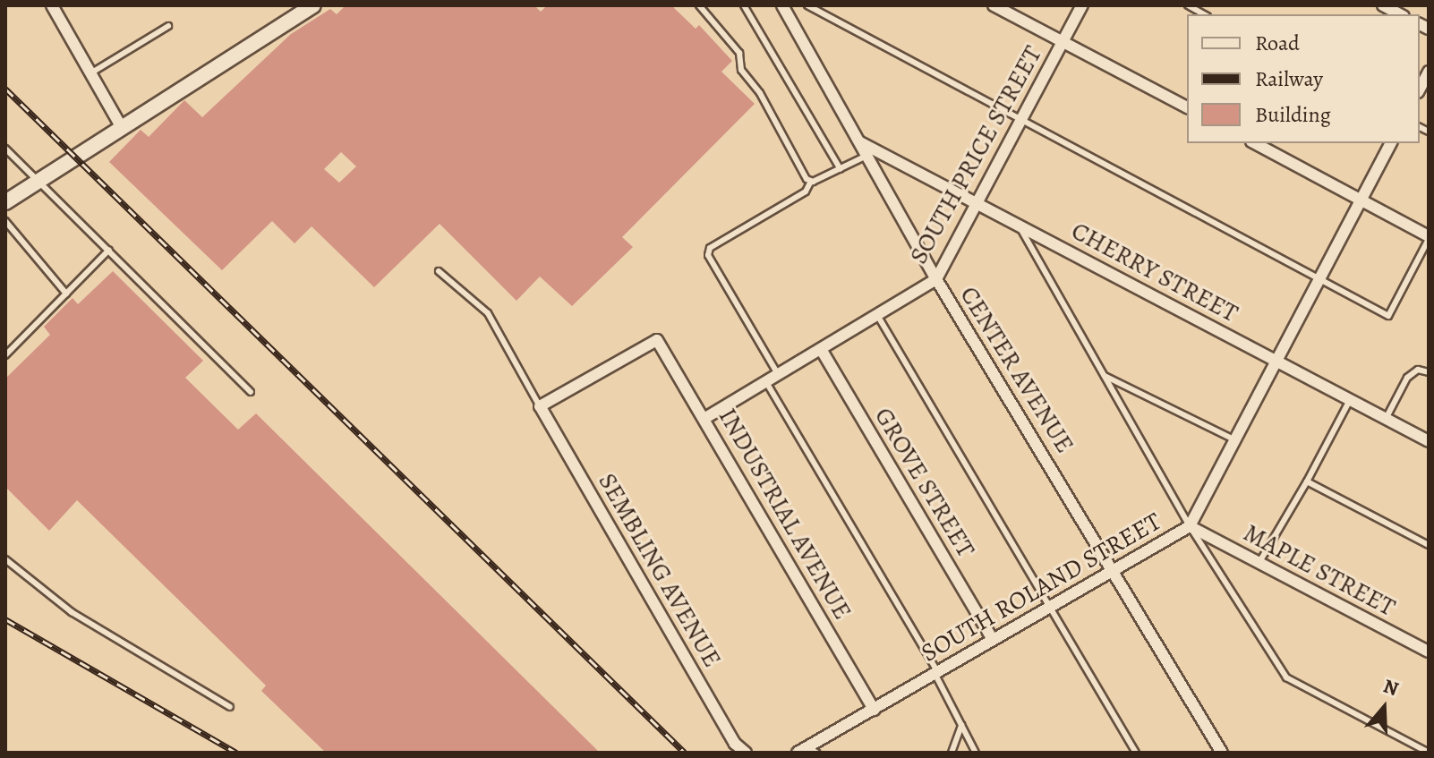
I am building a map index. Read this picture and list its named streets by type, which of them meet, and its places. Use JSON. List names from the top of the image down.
{
  "streets": {
    "street": [
      "SOUTH PRICE STREET",
      "CHERRY STREET",
      "CENTER AVENUE",
      "GROVE STREET",
      "INDUSTRIAL AVENUE",
      "SEMBLING AVENUE",
      "MAPLE STREET",
      "SOUTH ROLAND STREET"
    ]
  },
  "crossings": [
    ["SOUTH PRICE STREET", "CHERRY STREET"],
    ["SOUTH PRICE STREET", "CENTER AVENUE"],
    ["SOUTH PRICE STREET", "GROVE STREET"],
    ["SOUTH PRICE STREET", "INDUSTRIAL AVENUE"],
    ["CHERRY STREET", "CENTER AVENUE"],
    ["CHERRY STREET", "SOUTH ROLAND STREET"],
    ["CENTER AVENUE", "SOUTH ROLAND STREET"],
    ["GROVE STREET", "SOUTH ROLAND STREET"],
    ["INDUSTRIAL AVENUE", "SEMBLING AVENUE"],
    ["INDUSTRIAL AVENUE", "SOUTH ROLAND STREET"],
    ["MAPLE STREET", "SOUTH ROLAND STREET"]
  ],
  "legend": ["Road", "Railway", "Building"],
  "north": "top"
}
